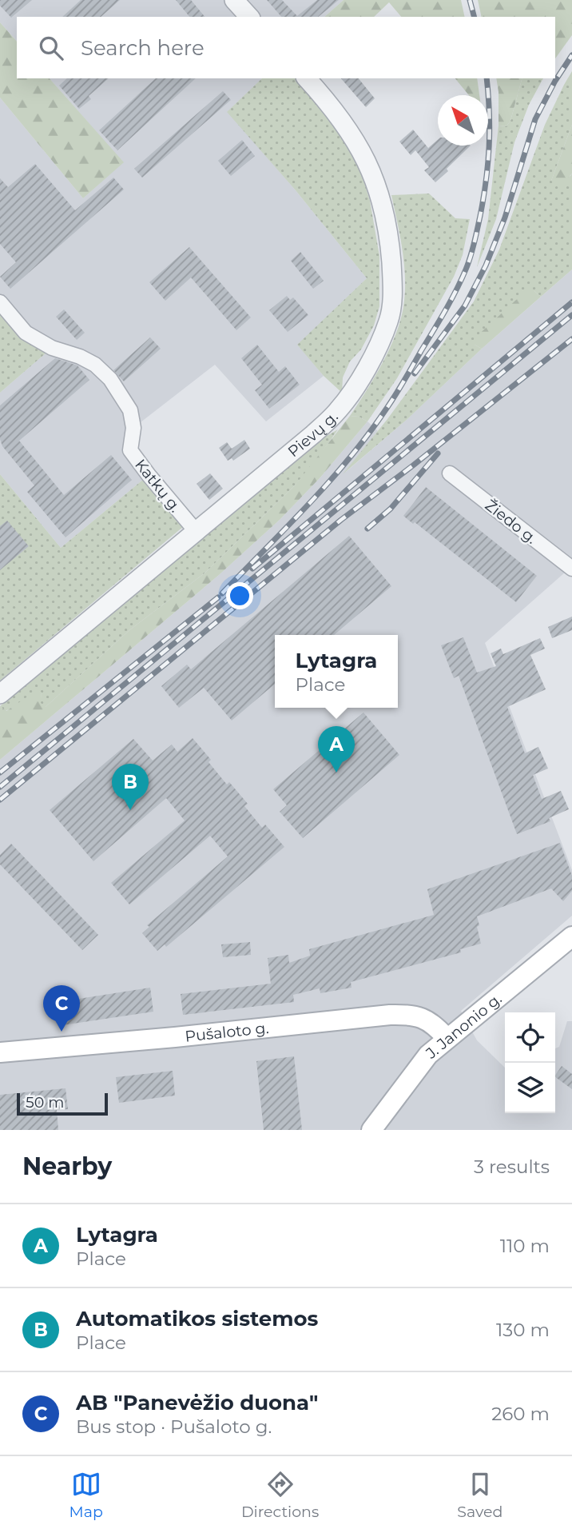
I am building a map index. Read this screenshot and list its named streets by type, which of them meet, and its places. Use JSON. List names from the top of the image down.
{
  "streets": {
    "main road": ["J. Janonio g.", "Pušaloto g."],
    "street": ["Pievų g.", "Katkų g.", "Žiedo g."]
  },
  "crossings": [
    ["Pievų g.", "Katkų g."],
    ["J. Janonio g.", "Pušaloto g."]
  ],
  "scale_bar": "50 m",
  "north": "top left",
  "page": {
    "search": "Search here",
    "popup": ["Lytagra", "Place"],
    "pins": ["A", "B", "C"],
    "scale": "50 m",
    "heading": ["Nearby", "3 results"],
    "list": [
      {
        "mark": "A",
        "name": "Lytagra",
        "note": "Place",
        "value": "110 m"
      },
      {
        "mark": "B",
        "name": "Automatikos sistemos",
        "note": "Place",
        "value": "130 m"
      },
      {
        "mark": "C",
        "name": "AB \"Panevėžio duona\"",
        "note": "Bus stop · Pušaloto g.",
        "value": "260 m"
      }
    ],
    "nav": ["Map", "Directions", "Saved"]
  }
}
